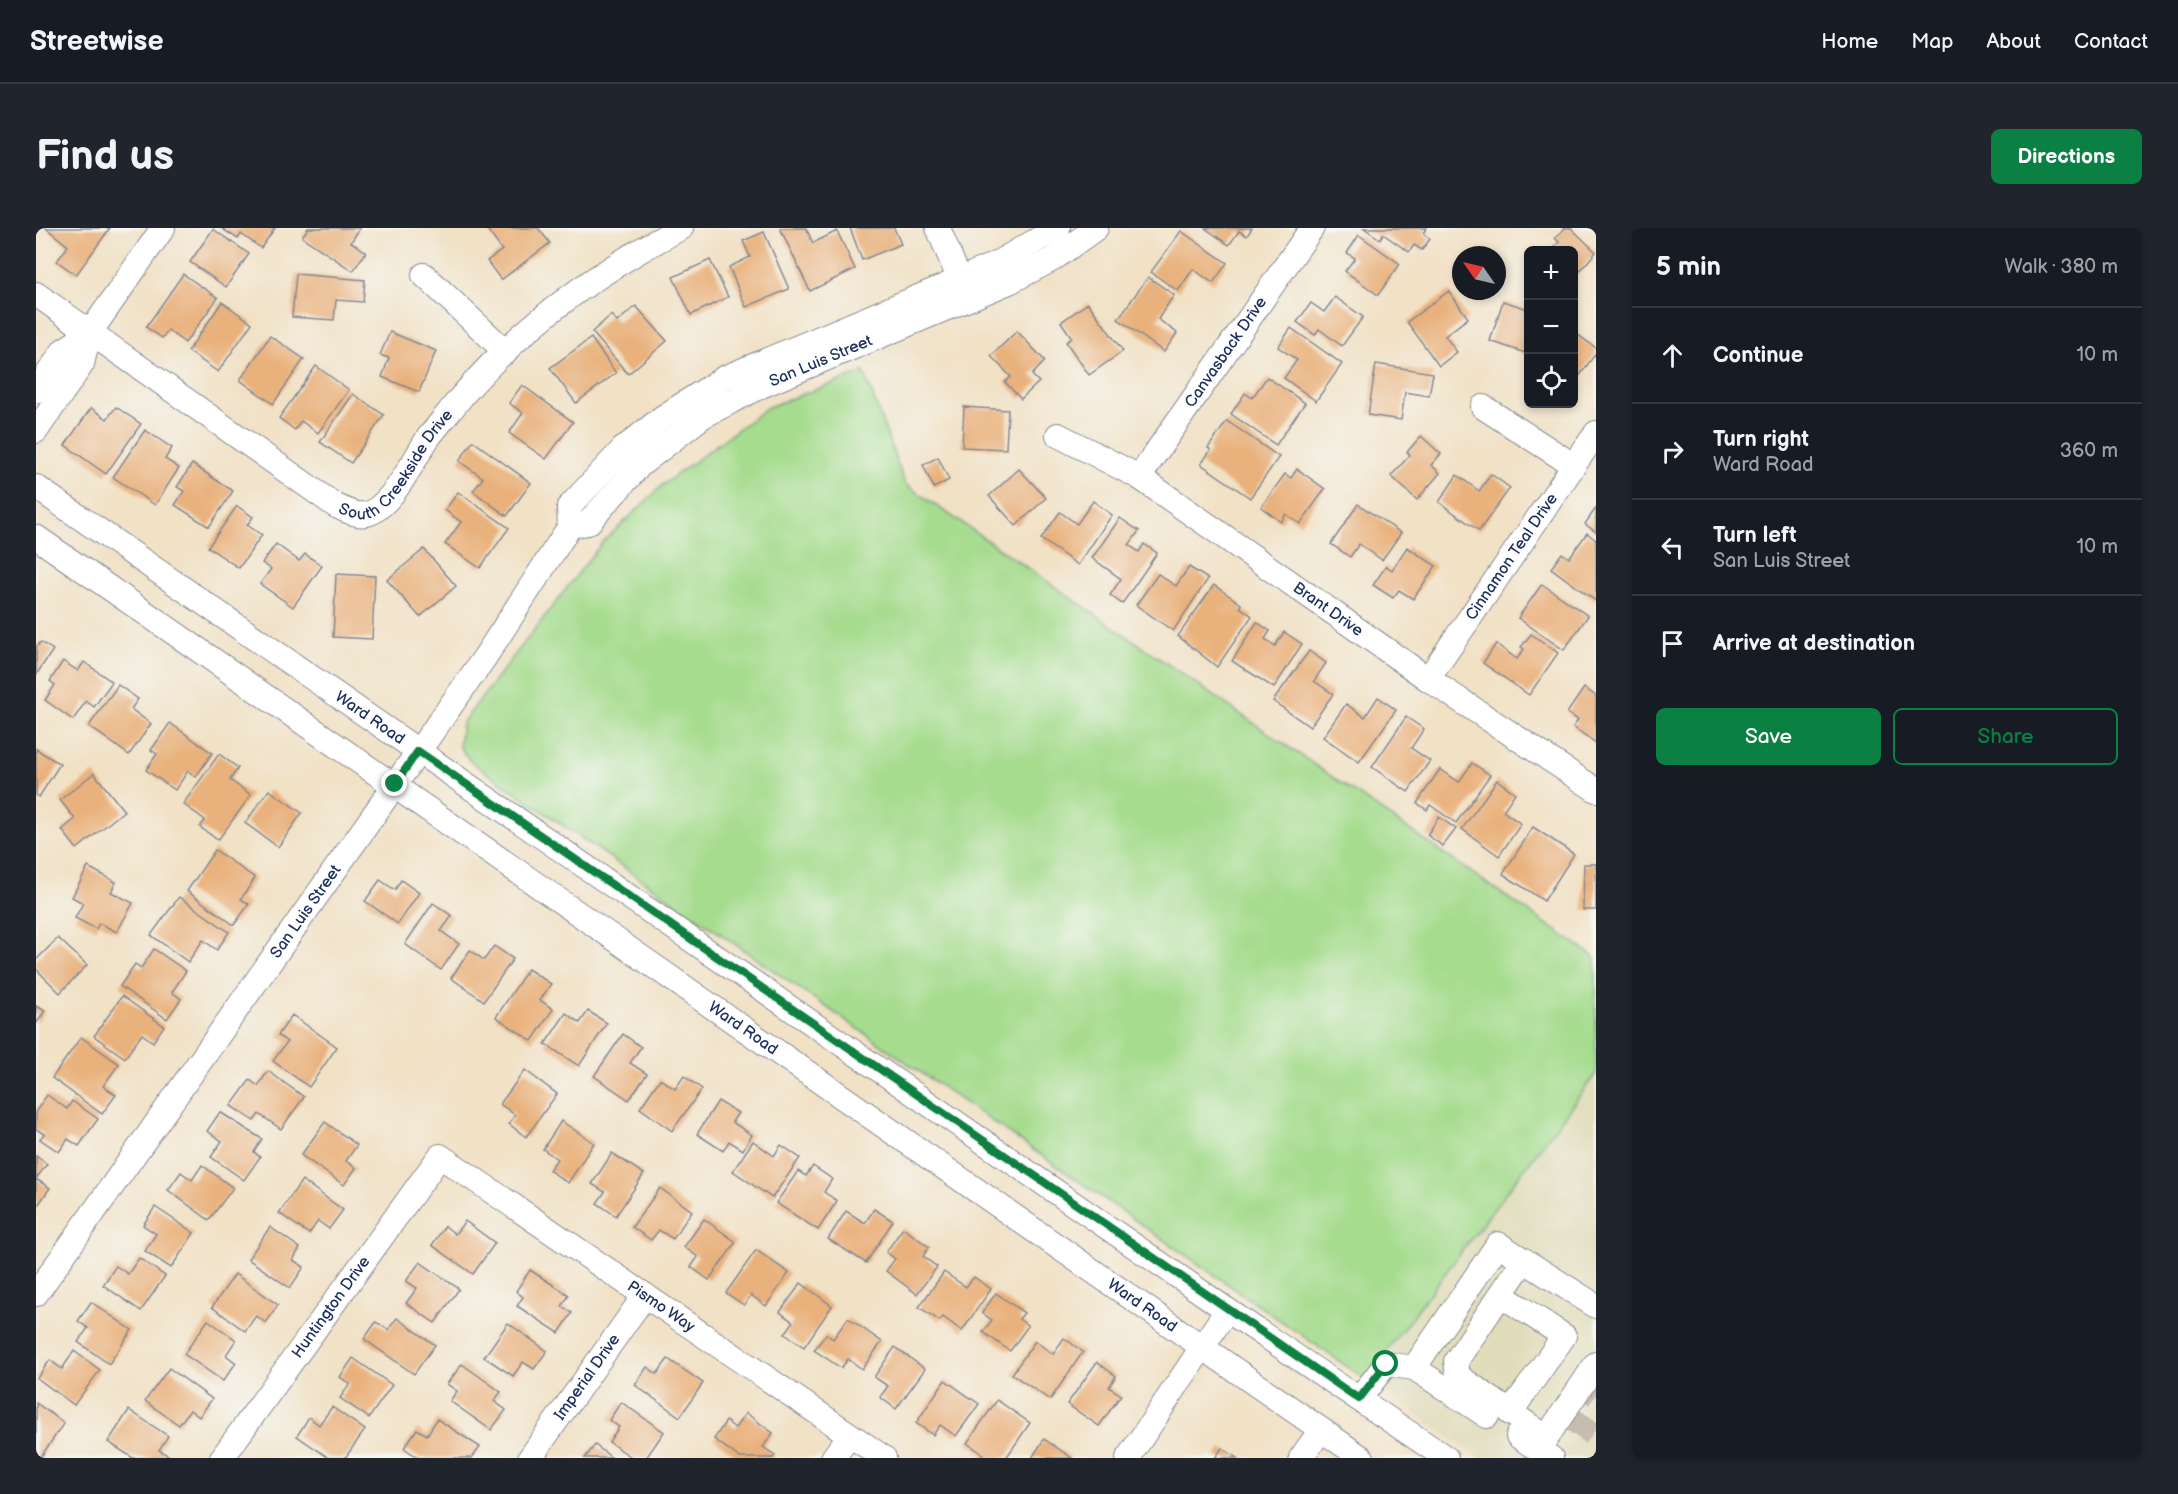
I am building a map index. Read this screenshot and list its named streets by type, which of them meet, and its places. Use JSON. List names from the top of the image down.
{
  "streets": {
    "street": [
      "Canvasback Drive",
      "San Luis Street",
      "South Creekside Drive",
      "Cinnamon Teal Drive",
      "Brant Drive",
      "Ward Road",
      "Huntington Drive",
      "Pismo Way",
      "Imperial Drive"
    ]
  },
  "crossings": [
    ["Canvasback Drive", "Brant Drive"],
    ["San Luis Street", "Ward Road"],
    ["Cinnamon Teal Drive", "Brant Drive"],
    ["Huntington Drive", "Pismo Way"],
    ["Pismo Way", "Imperial Drive"]
  ],
  "north": "top left",
  "page": {
    "header": "Streetwise",
    "nav": [
      "Home",
      "Map",
      "About",
      "Contact"
    ],
    "buttons": [
      "Directions",
      ["Save", "Share"]
    ],
    "title": "Find us",
    "heading": ["5 min", "Walk · 380 m"],
    "map_buttons": ["+", "−"],
    "list": [
      ["Continue", "10 m"],
      ["Turn right", "Ward Road", "360 m"],
      ["Turn left", "San Luis Street", "10 m"],
      "Arrive at destination"
    ]
  }
}
